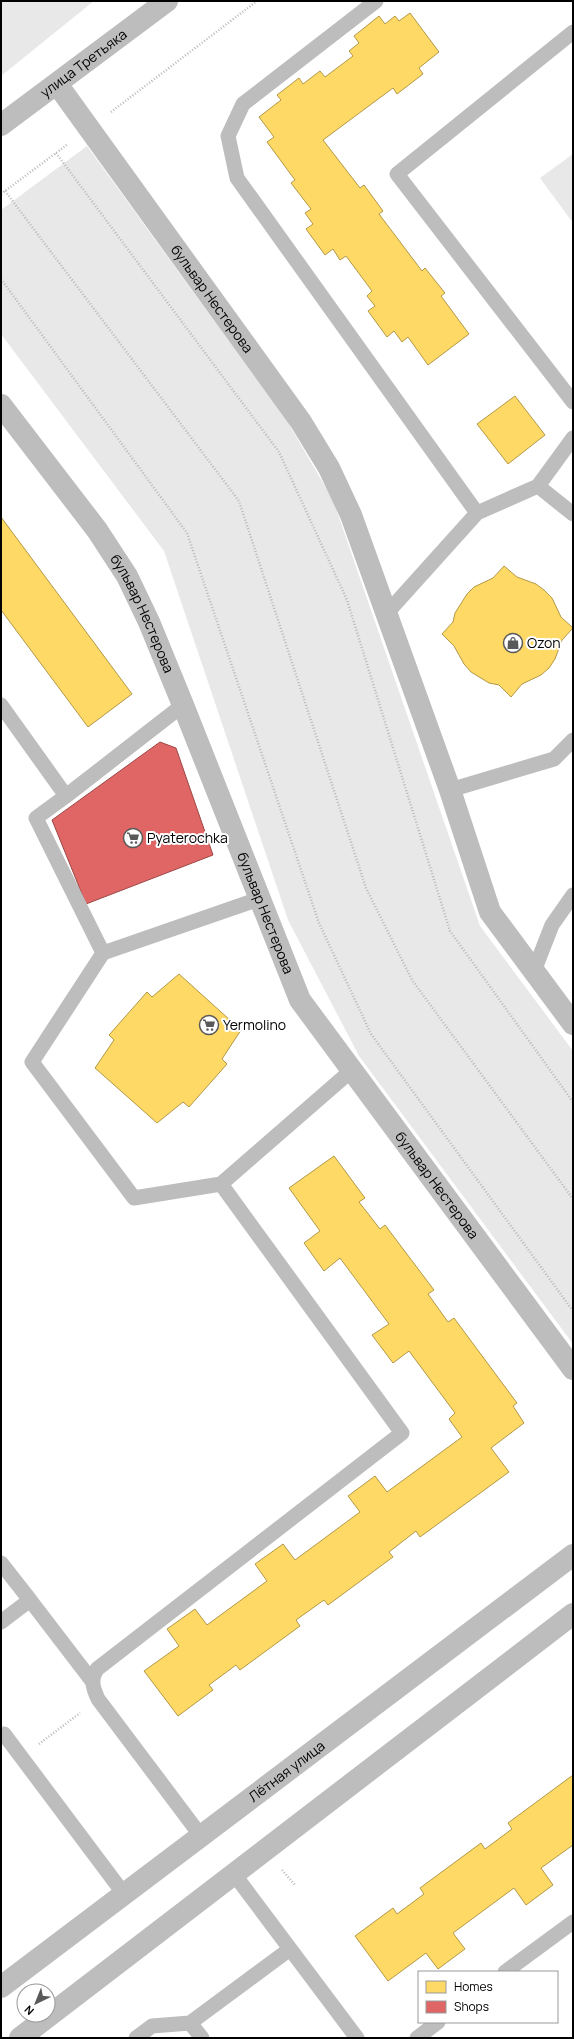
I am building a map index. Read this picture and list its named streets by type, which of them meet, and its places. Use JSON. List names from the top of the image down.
{
  "streets": {
    "street": ["улица Третьяка", "бульвар Нестерова", "Лётная улица"]
  },
  "crossings": [
    ["улица Третьяка", "бульвар Нестерова"]
  ],
  "places": {
    "shop": ["Ozon"],
    "supermarket": ["Pyaterochka", "Yermolino"]
  },
  "legend": ["Homes", "Shops"],
  "north": "bottom left"
}
